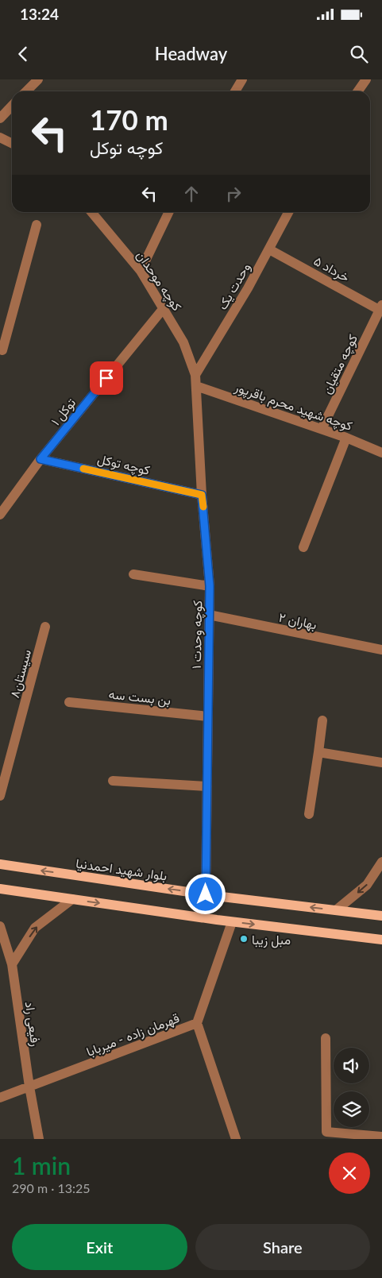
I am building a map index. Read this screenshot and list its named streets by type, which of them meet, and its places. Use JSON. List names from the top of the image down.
{
  "streets": {
    "main road": ["بلوار شهید احمدنیا"],
    "street": [
      "خرداد ۵",
      "کوچه موحدان",
      "وحدت یک",
      "کوچه متقیان",
      "کوچه شهید محرم باقرپور",
      "توکل ۱",
      "کوچه توکل",
      "بهاران ۲",
      "کوچه وحدت ۱",
      "سیستان۸",
      "بن بست سه",
      "رفیعی راد",
      "قهرمان زاده - میربابا"
    ]
  },
  "crossings": [
    ["خرداد ۵", "وحدت یک"],
    ["خرداد ۵", "کوچه متقیان"],
    ["کوچه موحدان", "وحدت یک"],
    ["کوچه موحدان", "توکل ۱"],
    ["کوچه موحدان", "کوچه وحدت ۱"],
    ["وحدت یک", "کوچه وحدت ۱"],
    ["کوچه متقیان", "کوچه شهید محرم باقرپور"],
    ["کوچه شهید محرم باقرپور", "کوچه وحدت ۱"],
    ["توکل ۱", "کوچه توکل"],
    ["کوچه توکل", "کوچه وحدت ۱"],
    ["بهاران ۲", "کوچه وحدت ۱"],
    ["کوچه وحدت ۱", "بن بست سه"],
    ["کوچه وحدت ۱", "بلوار شهید احمدنیا"],
    ["رفیعی راد", "قهرمان زاده - میربابا"]
  ],
  "places": ["مبل زیبا"],
  "page": {
    "status": "13:24",
    "header": "Headway",
    "turn": ["170 m", "کوچه توکل"],
    "heading": ["1 min", "290 m · 13:25"],
    "buttons": ["Exit", "Share"]
  }
}
